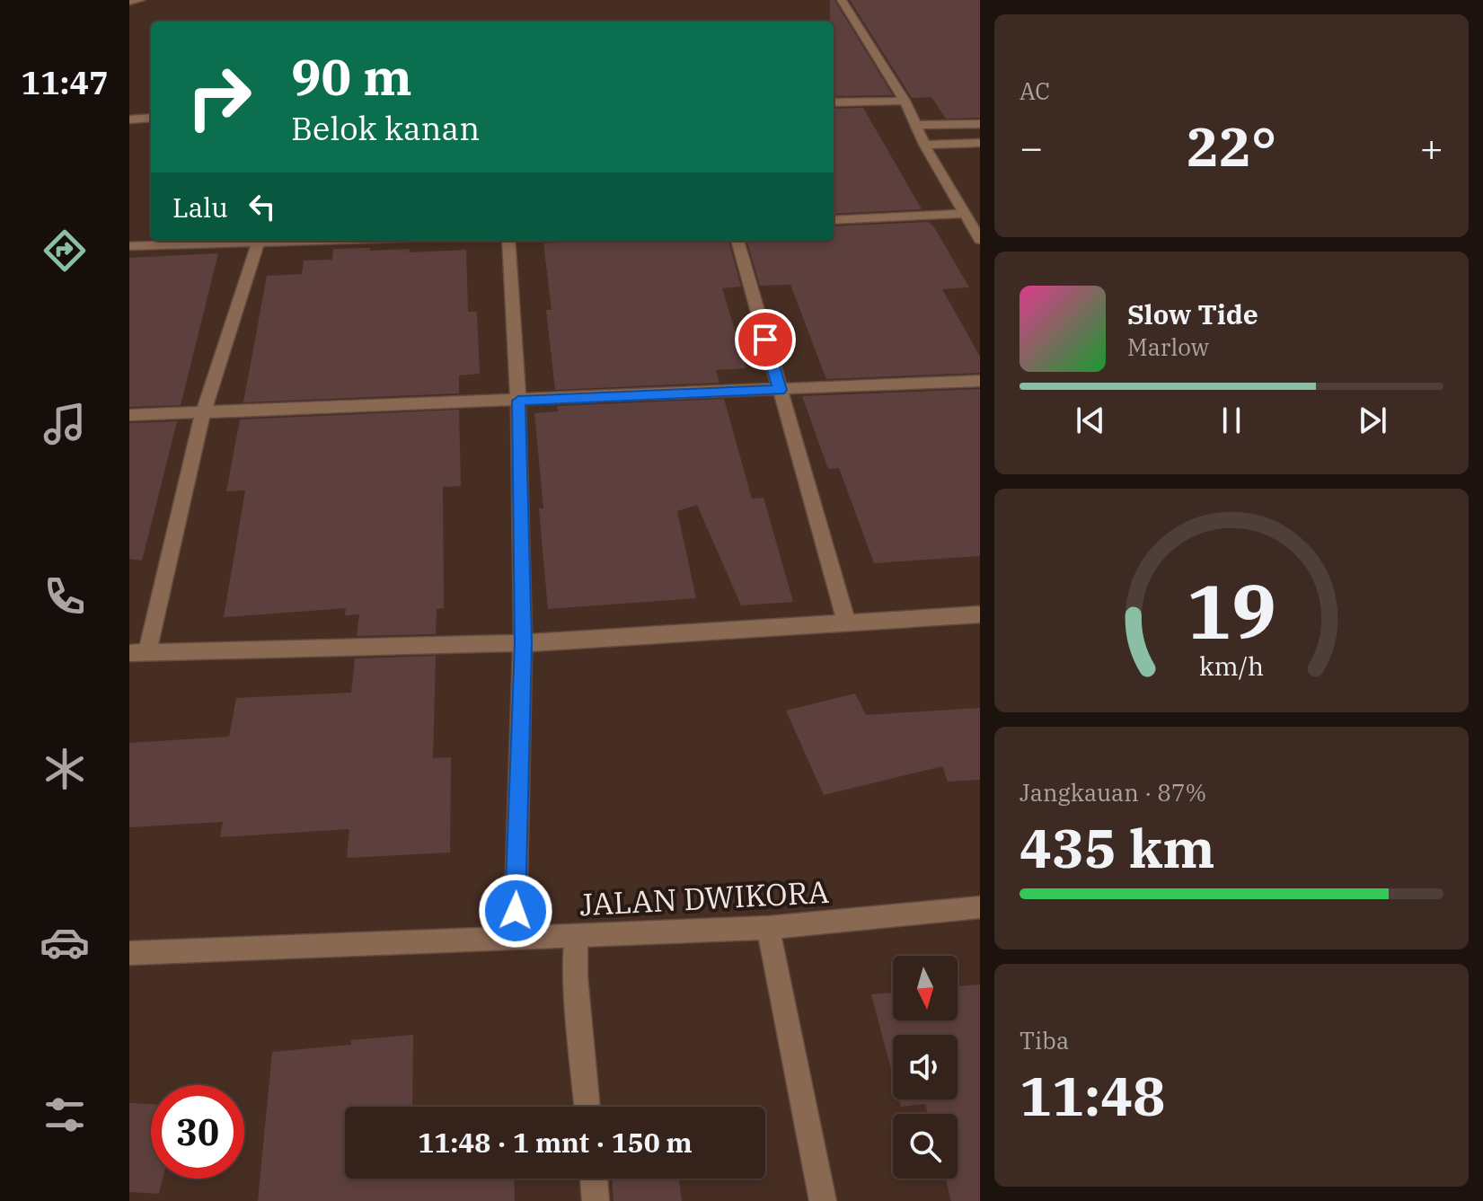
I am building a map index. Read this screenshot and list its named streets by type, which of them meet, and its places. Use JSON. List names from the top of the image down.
{
  "streets": {
    "street": ["JALAN DWIKORA"]
  },
  "north": "bottom",
  "page": {
    "tabs": "11:47",
    "tile": [
      "AC",
      ["Jangkauan · 87%", "435 km"],
      ["Tiba", "11:48"]
    ],
    "turn": ["90 m", "Belok kanan"],
    "heat": ["−", "22°", "+"],
    "then": "Lalu",
    "song": ["Slow Tide", "Marlow"],
    "limit": "30",
    "trip": "11:48 · 1 mnt · 150 m",
    "gauge": ["19", "km/h"]
  }
}
